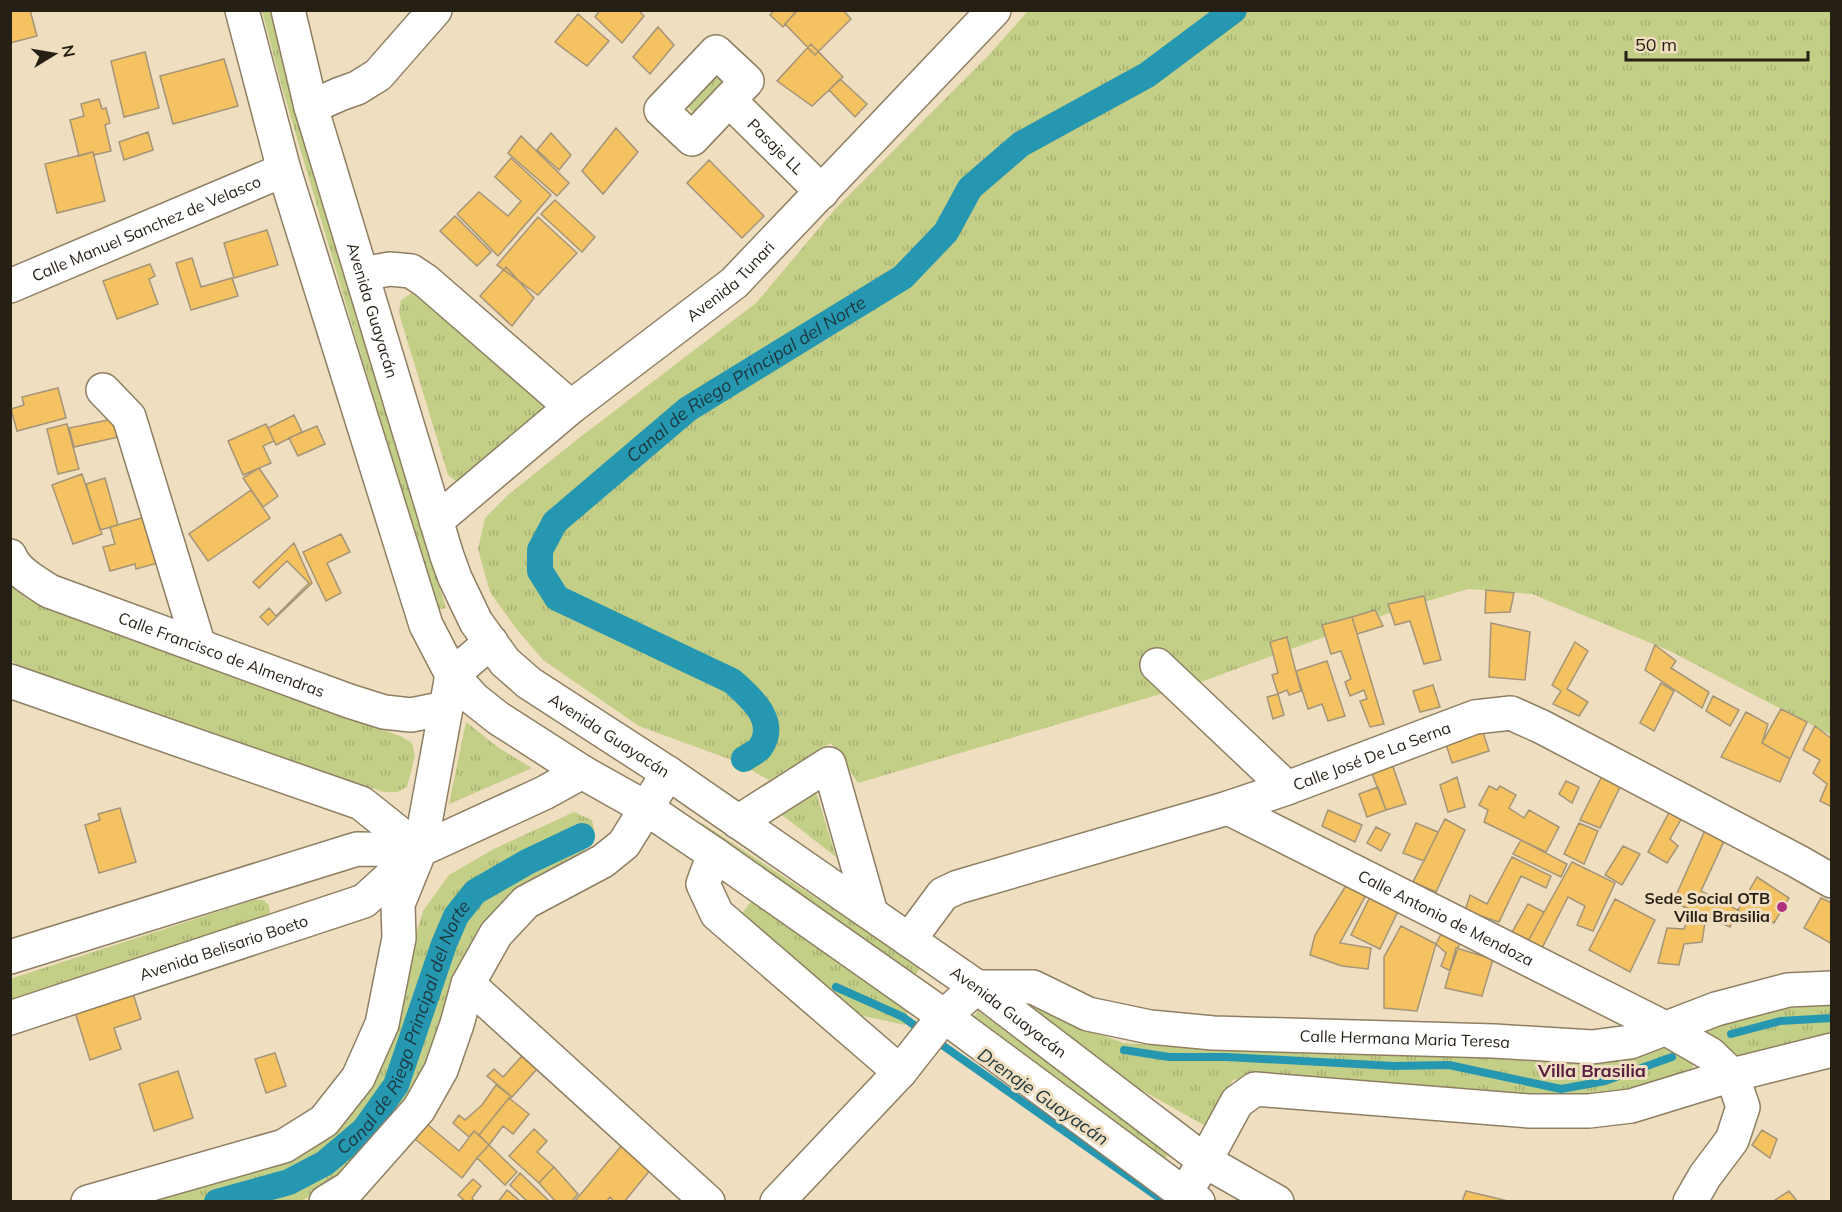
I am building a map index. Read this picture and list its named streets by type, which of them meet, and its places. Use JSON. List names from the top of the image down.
{
  "streets": {
    "street": [
      "Pasaje LL",
      "Calle Manuel Sanchez de Velasco",
      "Avenida Tunari",
      "Avenida Guayacán",
      "Calle Francisco de Almendras",
      "Calle José De La Serna",
      "Calle Antonio de Mendoza",
      "Avenida Belisario Boeto",
      "Calle Hermana Maria Teresa"
    ]
  },
  "crossings": [
    ["Pasaje LL", "Avenida Tunari"],
    ["Avenida Tunari", "Avenida Guayacán"],
    ["Avenida Guayacán", "Calle José De La Serna"],
    ["Avenida Guayacán", "Calle Hermana Maria Teresa"],
    ["Calle José De La Serna", "Calle Antonio de Mendoza"],
    ["Calle Antonio de Mendoza", "Calle Hermana Maria Teresa"]
  ],
  "districts": ["Villa Brasilia"],
  "water": ["Canal de Riego Principal del Norte", "Drenaje Guayacán"],
  "places": ["Sede Social OTB Villa Brasilia"],
  "scale_bar": "50 m",
  "north": "right"
}
